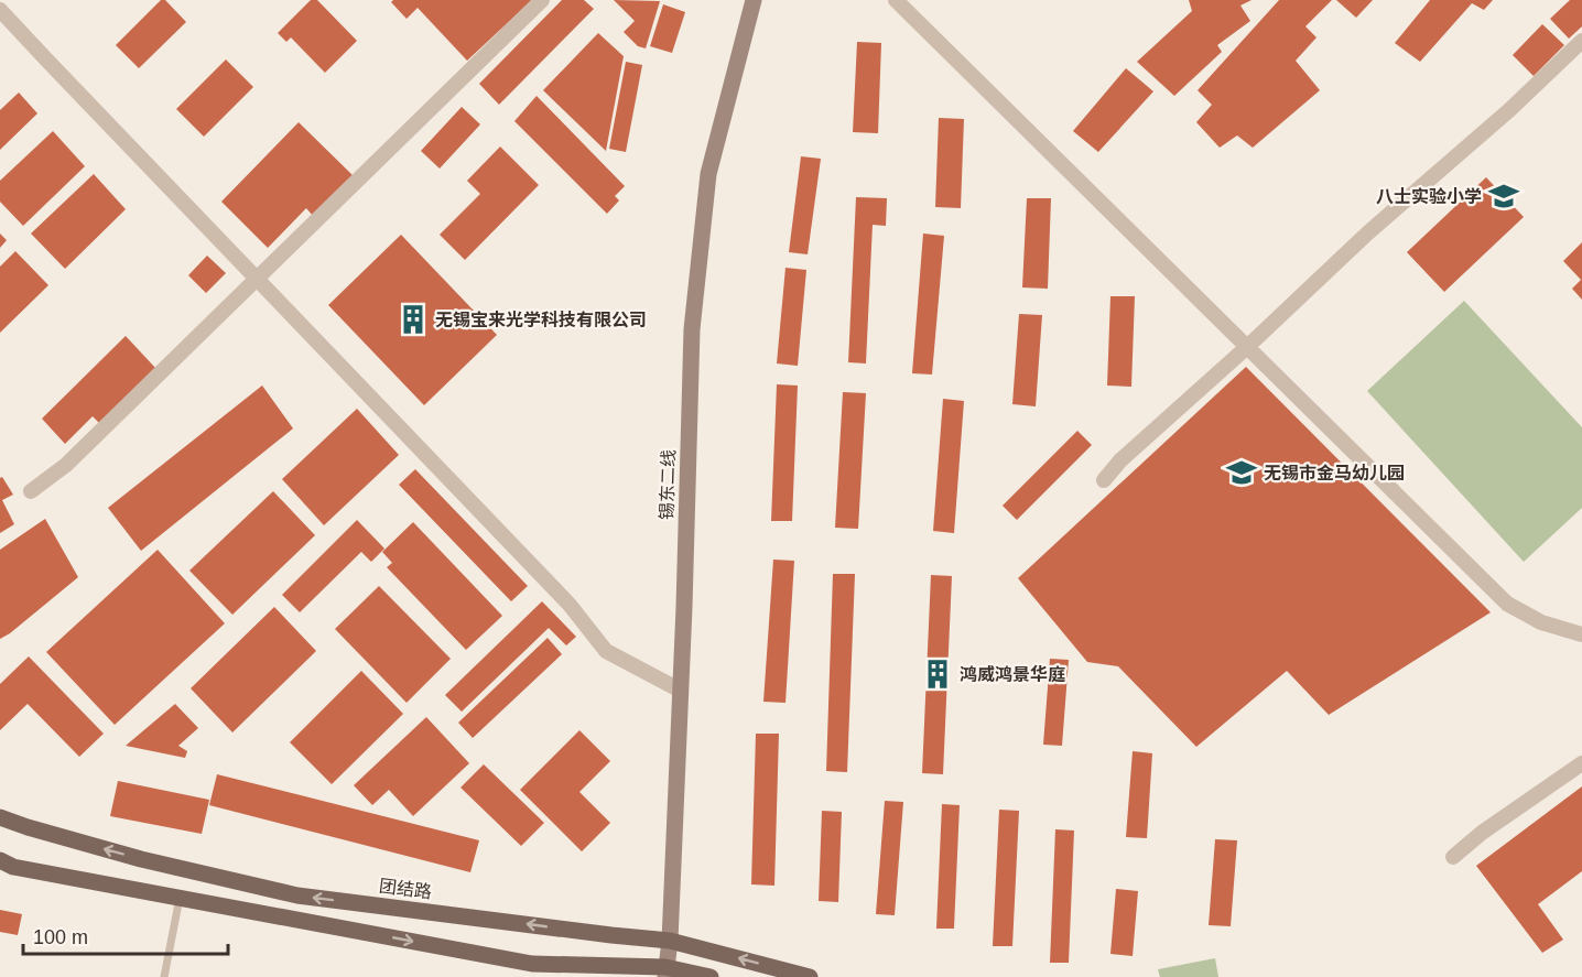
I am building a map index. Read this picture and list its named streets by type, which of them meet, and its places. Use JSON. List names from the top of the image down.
{
  "streets": {
    "main road": ["锡东二线", "团结路"]
  },
  "crossings": [
    ["锡东二线", "团结路"]
  ],
  "places": {
    "school or university": ["八士实验小学", "无锡市金马幼儿园"],
    "building": ["无锡宝来光学科技有限公司", "鸿威鸿景华庭"]
  },
  "scale_bar": "100 m"
}
